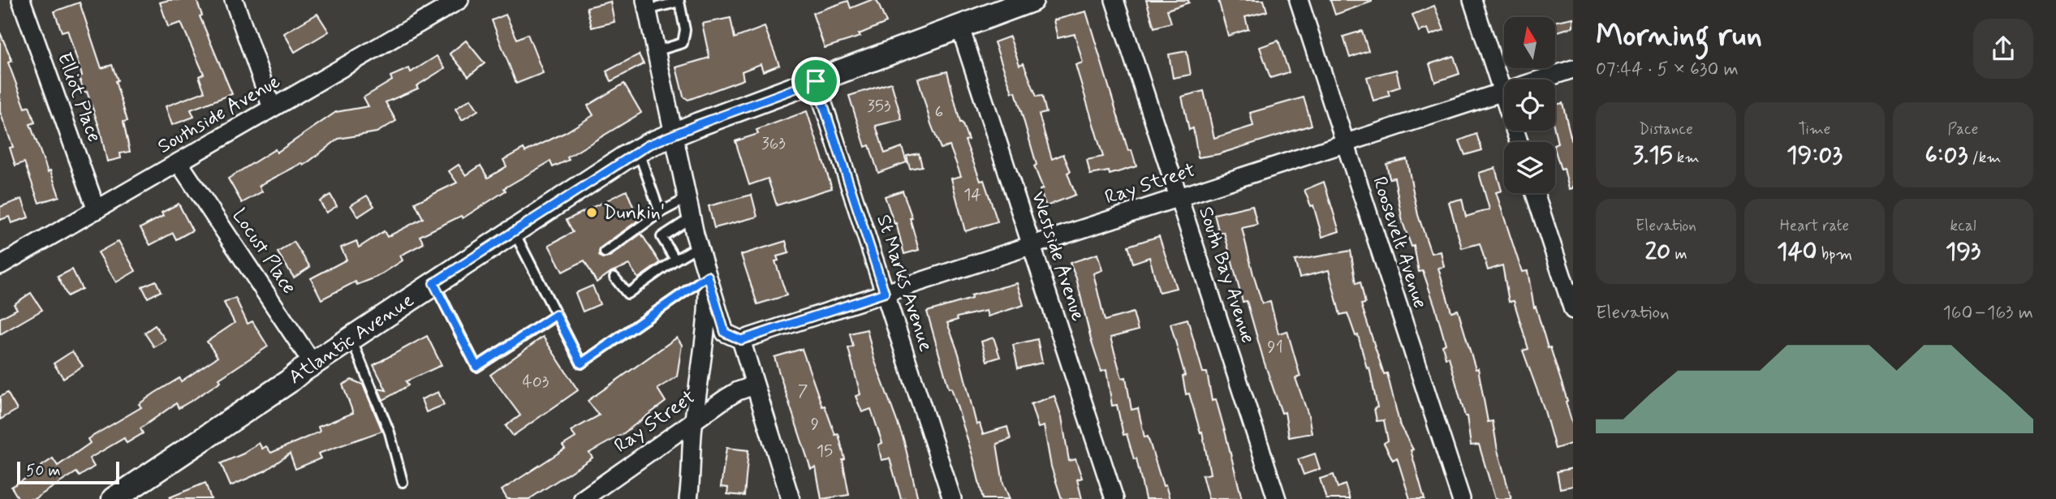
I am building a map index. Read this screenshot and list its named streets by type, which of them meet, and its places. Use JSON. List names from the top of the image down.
{
  "streets": {
    "main road": ["Atlantic Avenue"],
    "street": [
      "Elliot Place",
      "Southside Avenue",
      "Ray Street",
      "Roosevelt Avenue",
      "Locust Place",
      "Westside Avenue",
      "South Bay Avenue",
      "St Marks Avenue"
    ]
  },
  "crossings": [
    ["Elliot Place", "Southside Avenue"],
    ["Southside Avenue", "Locust Place"],
    ["Ray Street", "Roosevelt Avenue"],
    ["Ray Street", "Westside Avenue"],
    ["Ray Street", "South Bay Avenue"],
    ["Ray Street", "St Marks Avenue"],
    ["Locust Place", "Atlantic Avenue"],
    ["Westside Avenue", "Atlantic Avenue"],
    ["St Marks Avenue", "Atlantic Avenue"]
  ],
  "places": ["Dunkin'"],
  "house_numbers": [
    "353",
    "6",
    "363",
    "14",
    "91",
    "403",
    "7",
    "9",
    "15"
  ],
  "scale_bar": "50 m",
  "north": "top",
  "page": {
    "heading": ["Morning run", "07:44 · 5 × 630 m"],
    "stats": [
      ["Distance", "3.15 km"],
      ["Time", "19:03"],
      ["Pace", "6:03 /km"],
      ["Elevation", "20 m"],
      ["Heart rate", "140 bpm"],
      ["kcal", "193"]
    ],
    "chart": ["Elevation", "160–163 m"],
    "scale": "50 m"
  }
}
